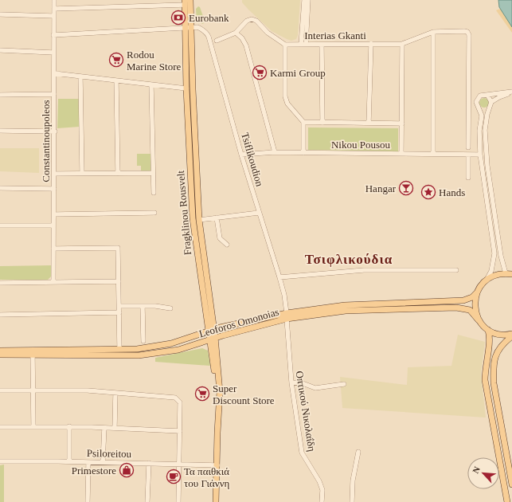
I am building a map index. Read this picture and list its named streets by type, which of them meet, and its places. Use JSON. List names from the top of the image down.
{
  "streets": {
    "main road": ["Fragklinou Rousvelt", "Leoforos Omonoias"],
    "street": [
      "Interias Gkanti",
      "Constantinoupoleos",
      "Nikou Pousou",
      "Tsiflikoudion",
      "Οπτικού Νικολαΐδη",
      "Psiloreitou"
    ]
  },
  "crossings": [
    ["Constantinoupoleos", "Tsiflikoudion"],
    ["Nikou Pousou", "Tsiflikoudion"],
    ["Tsiflikoudion", "Fragklinou Rousvelt"],
    ["Tsiflikoudion", "Leoforos Omonoias"],
    ["Tsiflikoudion", "Οπτικού Νικολαΐδη"],
    ["Fragklinou Rousvelt", "Leoforos Omonoias"],
    ["Fragklinou Rousvelt", "Psiloreitou"],
    ["Leoforos Omonoias", "Οπτικού Νικολαΐδη"]
  ],
  "districts": ["Τσιφλικούδια"],
  "places": {
    "bank": ["Eurobank"],
    "supermarket": ["Rodou Marine Store", "Karmi Group", "Super Discount Store"],
    "bar": ["Hangar"],
    "place": ["Hands"],
    "shop": ["Primestore"],
    "cafe": ["Τα παιθκιά του Γιάννη"]
  },
  "north": "top left"
}
